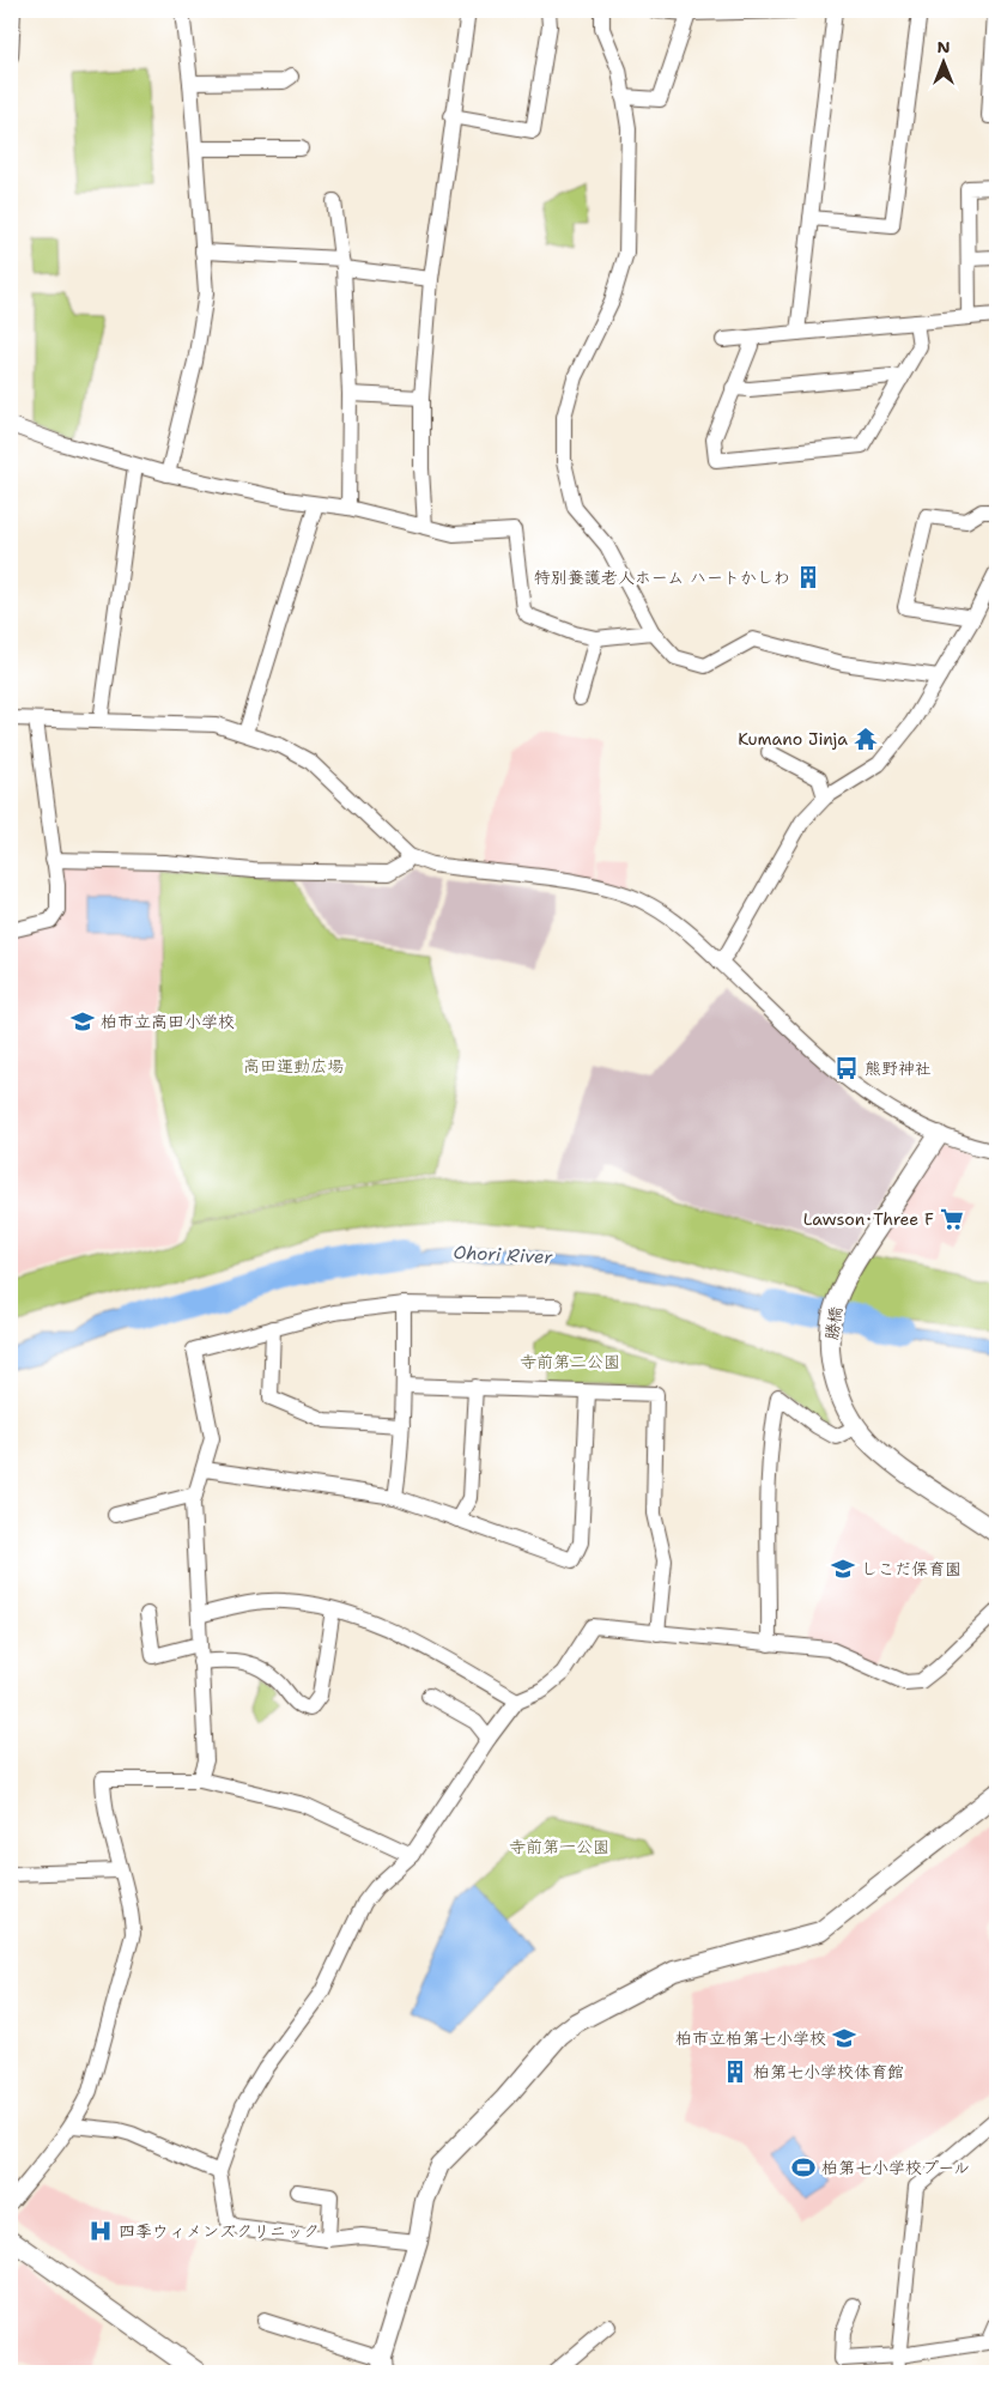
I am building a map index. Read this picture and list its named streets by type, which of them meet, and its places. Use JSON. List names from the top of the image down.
{
  "streets": {
    "street": ["勝橋"]
  },
  "water": ["Ohori River"],
  "parks": ["高田運動広場", "寺前第二公園", "寺前第一公園"],
  "places": {
    "building": ["特別養護老人ホーム ハートかしわ", "柏第七小学校体育館"],
    "temple": ["Kumano Jinja"],
    "school or university": ["柏市立高田小学校", "しこだ保育園", "柏市立柏第七小学校"],
    "bus stop": ["熊野神社"],
    "supermarket": ["Lawson･Three F"],
    "sports": ["柏第七小学校プール"],
    "hospital": ["四季ウィメンズクリニック"]
  },
  "north": "top"
}
